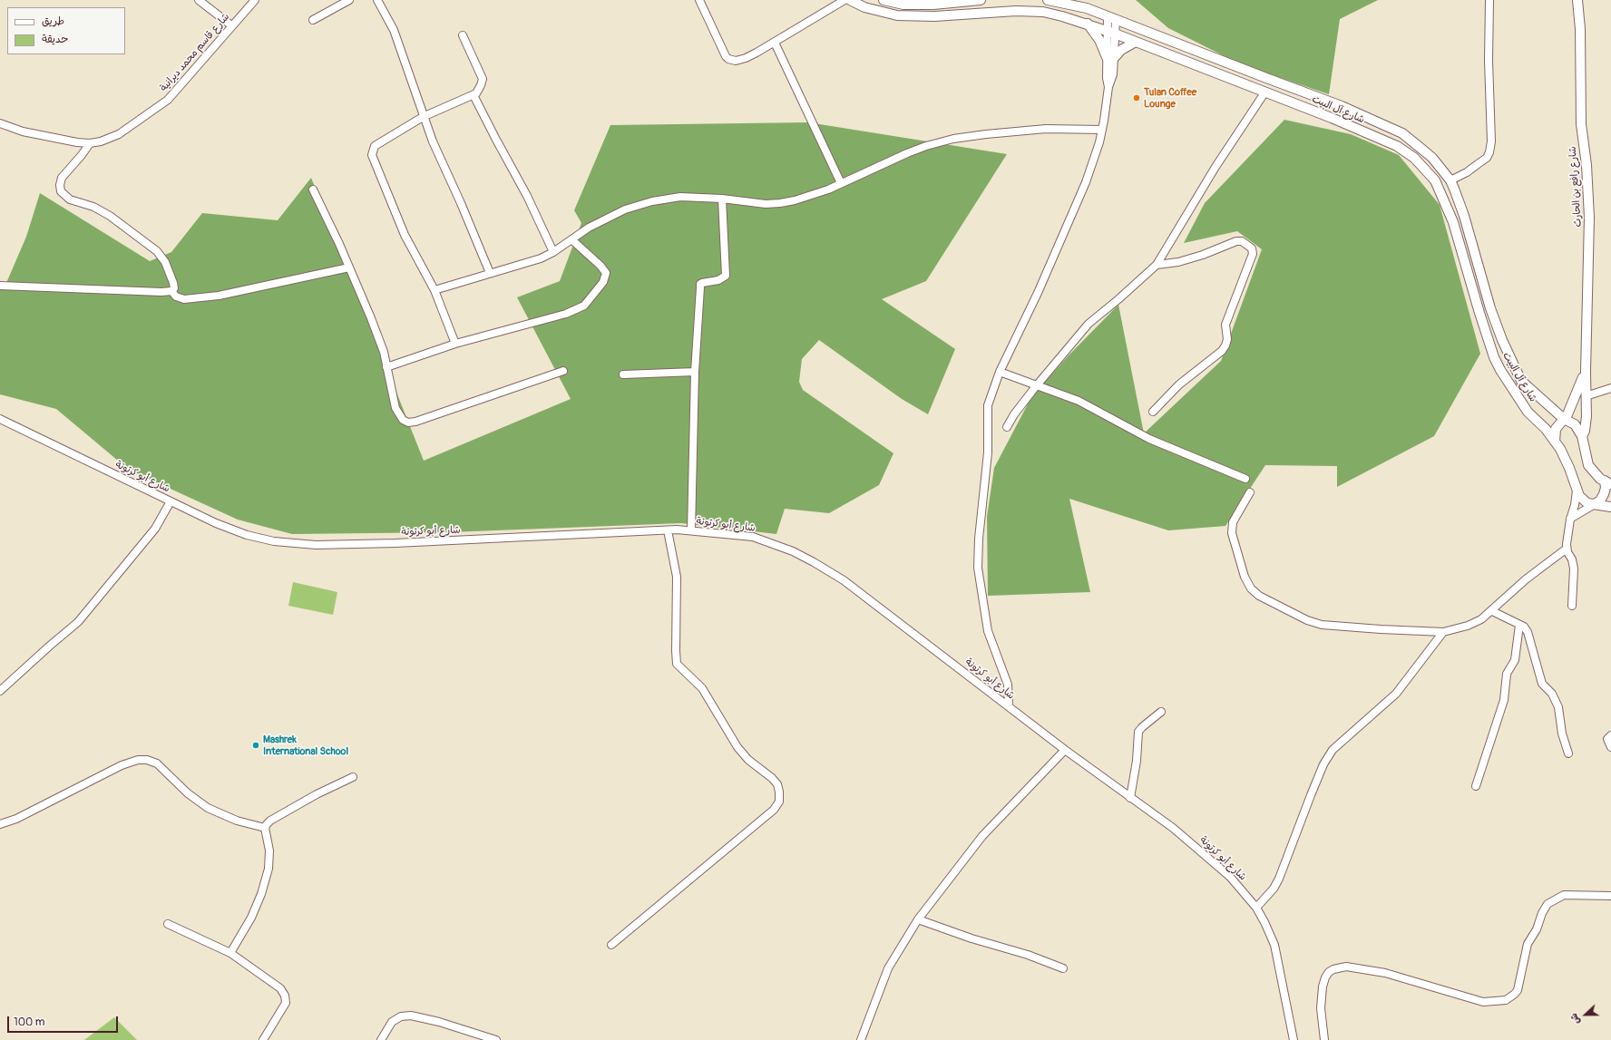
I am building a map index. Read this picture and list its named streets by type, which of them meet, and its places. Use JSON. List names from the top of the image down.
{
  "streets": {
    "street": [
      "شارع قاسم محمد ديرانية",
      "شارع آل البيت",
      "شارع رافع بن الحارث",
      "شارع أبو كرتونة"
    ]
  },
  "crossings": [
    ["شارع آل البيت", "شارع رافع بن الحارث"]
  ],
  "places": ["Tulan Coffee Lounge", "Mashrek International School"],
  "legend": ["طريق", "حديقة"],
  "scale_bar": "100 m",
  "north": "left"
}
